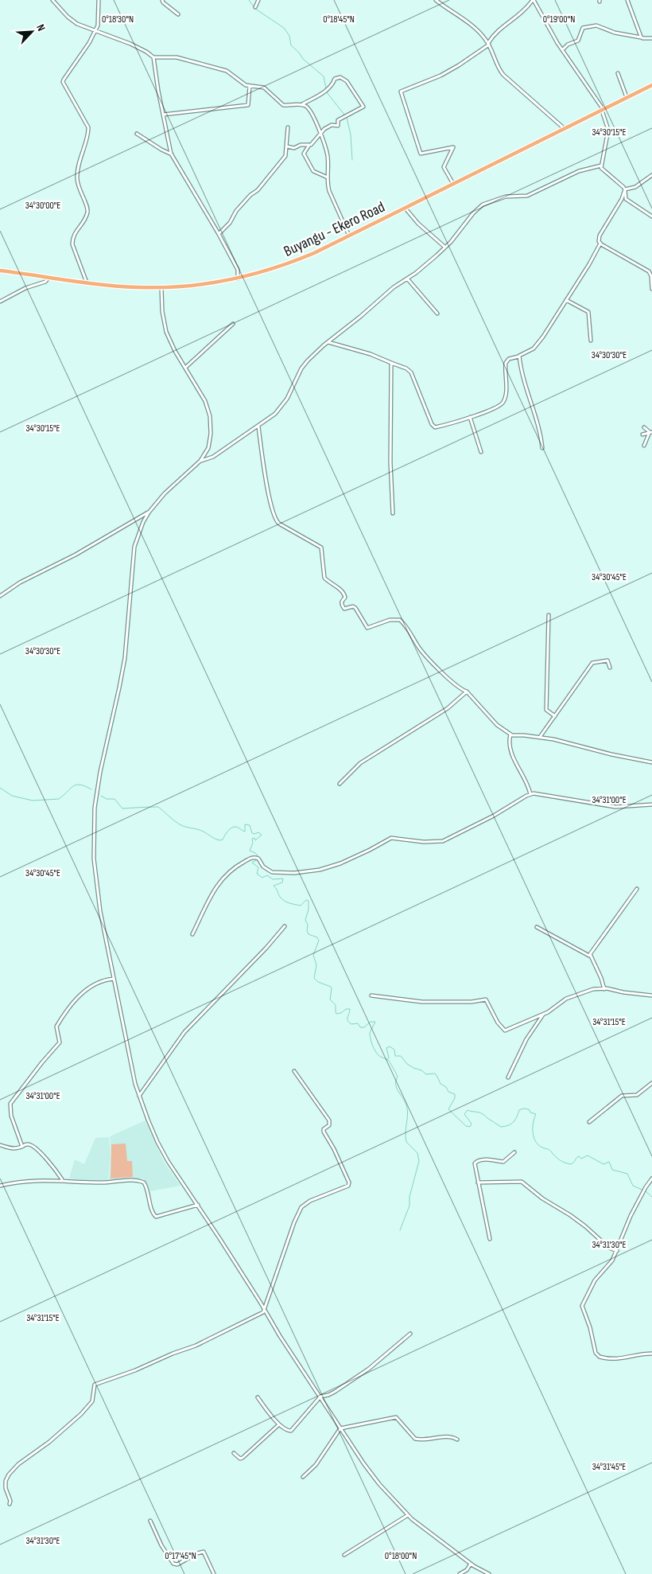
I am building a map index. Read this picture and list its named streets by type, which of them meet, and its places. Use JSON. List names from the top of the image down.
{
  "streets": {
    "main road": ["Buyangu - Ekero Road"]
  },
  "north": "top right",
  "coordinates": [
    "0°18'30\"N",
    "0°18'45\"N",
    "0°19'00\"N",
    "34°30'15\"E",
    "34°30'00\"E",
    "34°30'30\"E",
    "34°30'45\"E",
    "34°31'00\"E",
    "34°31'15\"E",
    "34°31'30\"E",
    "34°31'45\"E",
    "0°17'45\"N",
    "0°18'00\"N"
  ]
}
